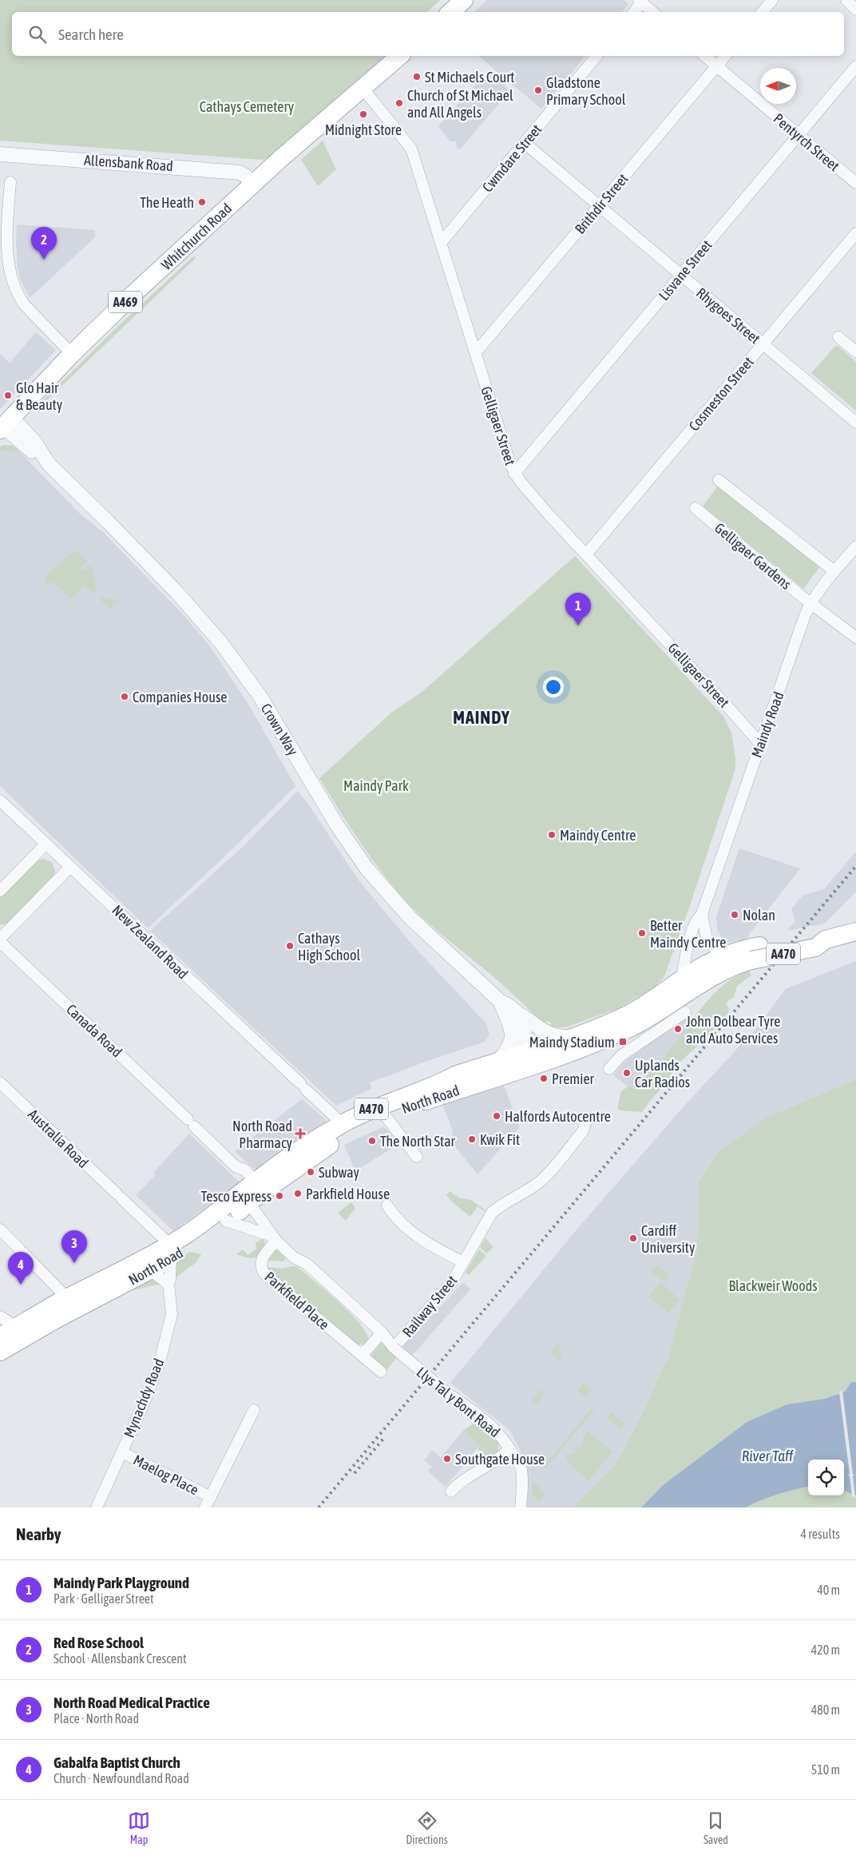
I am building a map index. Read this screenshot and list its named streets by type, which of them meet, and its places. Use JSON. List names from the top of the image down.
{
  "streets": {
    "main road": [
      "Whitchurch Road",
      "A469",
      "A470",
      "North Road"
    ],
    "street": [
      "Pentyrch Street",
      "Cwmdare Street",
      "Allensbank Road",
      "Brithdir Street",
      "Lisvane Street",
      "Rhygoes Street",
      "Cosmeston Street",
      "Gelligaer Street",
      "Gelligaer Gardens",
      "Maindy Road",
      "Crown Way",
      "New Zealand Road",
      "Canada Road",
      "Australia Road",
      "Parkfield Place",
      "Railway Street",
      "Mynachdy Road",
      "Llys Tal y Bont Road",
      "Maelog Place"
    ]
  },
  "crossings": [
    ["Pentyrch Street", "Brithdir Street"],
    ["Pentyrch Street", "Lisvane Street"],
    ["Cwmdare Street", "Rhygoes Street"],
    ["Cwmdare Street", "Gelligaer Street"],
    ["Allensbank Road", "Whitchurch Road"],
    ["Brithdir Street", "Rhygoes Street"],
    ["Brithdir Street", "Gelligaer Street"],
    ["Whitchurch Road", "Gelligaer Street"],
    ["Whitchurch Road", "Crown Way"],
    ["Lisvane Street", "Rhygoes Street"],
    ["Lisvane Street", "Gelligaer Street"],
    ["Rhygoes Street", "Cosmeston Street"],
    ["Cosmeston Street", "Gelligaer Street"],
    ["Gelligaer Street", "Maindy Road"],
    ["Gelligaer Gardens", "Maindy Road"],
    ["Maindy Road", "North Road"],
    ["Crown Way", "North Road"],
    ["New Zealand Road", "North Road"],
    ["Canada Road", "North Road"],
    ["North Road", "Australia Road"],
    ["North Road", "Mynachdy Road"],
    ["Australia Road", "Mynachdy Road"],
    ["Railway Street", "Llys Tal y Bont Road"],
    ["Mynachdy Road", "Maelog Place"]
  ],
  "districts": ["MAINDY"],
  "water": ["River Taff"],
  "parks": ["Cathays Cemetery", "Maindy Park", "Blackweir Woods"],
  "places": {
    "other": [
      "St Michaels Court",
      "Gladstone Primary School",
      "Church of St Michael and All Angels",
      "Midnight Store",
      "The Heath",
      "Glo Hair & Beauty",
      "Companies House",
      "Maindy Centre",
      "Nolan",
      "Better Maindy Centre",
      "Cathays High School",
      "John Dolbear Tyre and Auto Services",
      "Uplands Car Radios",
      "Premier",
      "Halfords Autocentre",
      "Kwik Fit",
      "The North Star",
      "Subway",
      "Parkfield House",
      "Tesco Express",
      "Cardiff University",
      "Southgate House"
    ],
    "transit": ["Maindy Stadium"],
    "health": ["North Road Pharmacy"]
  },
  "north": "left",
  "page": {
    "search": "Search here",
    "pins": [
      "2",
      "1",
      "3",
      "4"
    ],
    "heading": ["Nearby", "4 results"],
    "list": [
      {
        "mark": "1",
        "name": "Maindy Park Playground",
        "note": "Park · Gelligaer Street",
        "value": "40 m"
      },
      {
        "mark": "2",
        "name": "Red Rose School",
        "note": "School · Allensbank Crescent",
        "value": "420 m"
      },
      {
        "mark": "3",
        "name": "North Road Medical Practice",
        "note": "Place · North Road",
        "value": "480 m"
      },
      {
        "mark": "4",
        "name": "Gabalfa Baptist Church",
        "note": "Church · Newfoundland Road",
        "value": "510 m"
      }
    ],
    "nav": ["Map", "Directions", "Saved"]
  }
}
